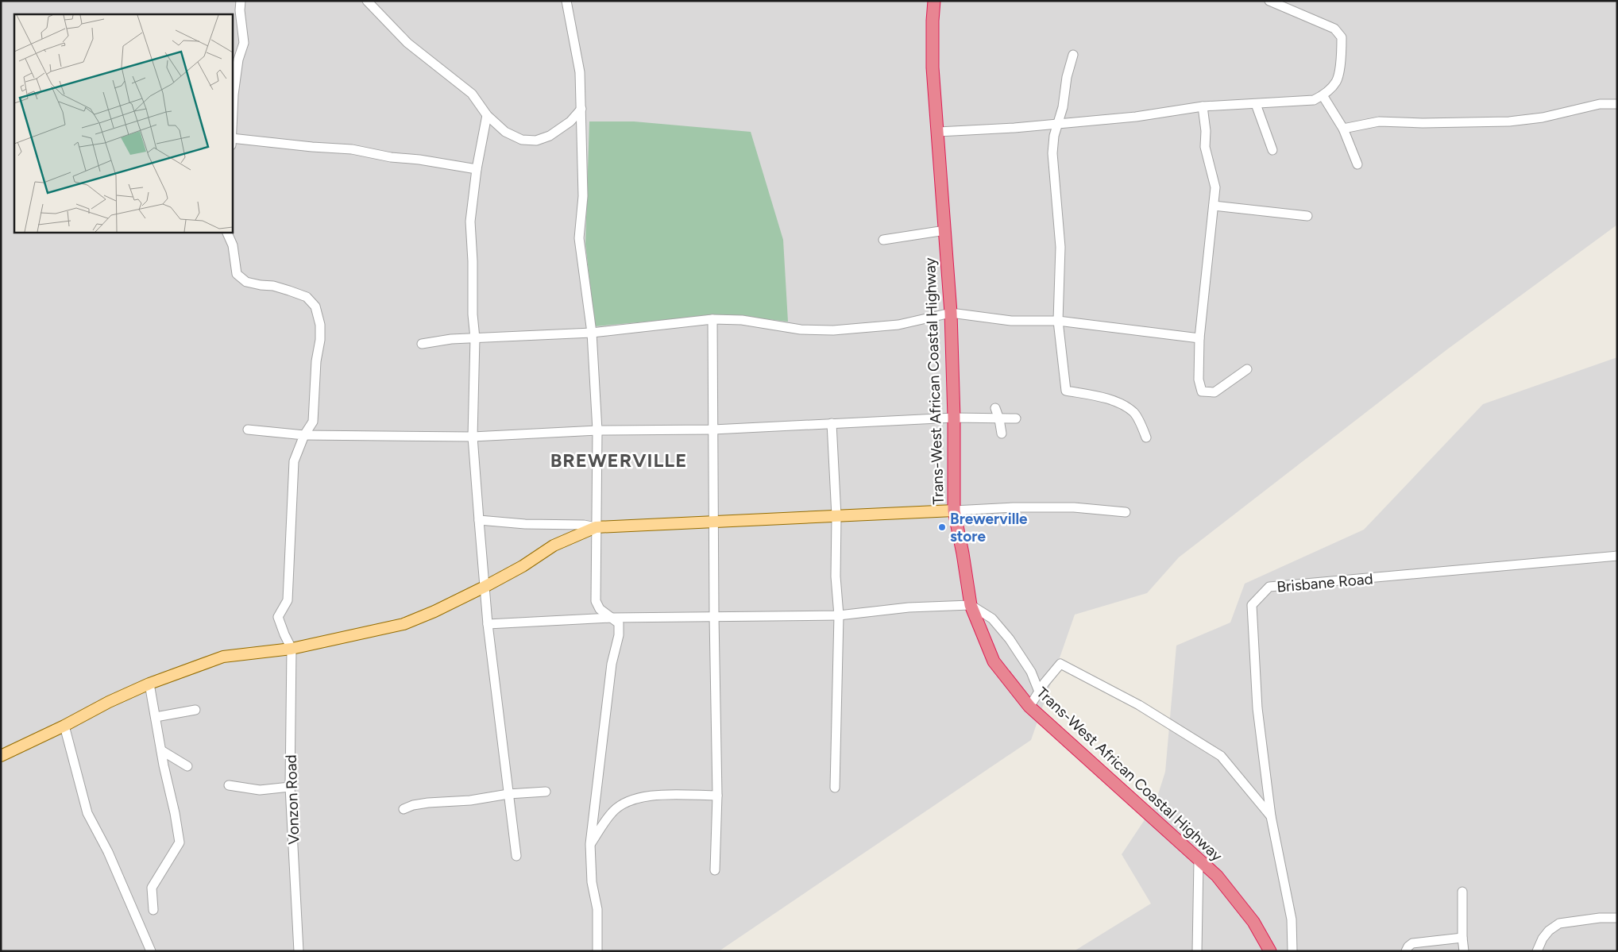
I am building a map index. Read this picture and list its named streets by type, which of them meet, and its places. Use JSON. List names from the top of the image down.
{
  "streets": {
    "highway": ["Trans-West African Coastal Highway"],
    "street": ["Brisbane Road", "Vonzon Road"]
  },
  "districts": ["BREWERVILLE"],
  "places": ["Brewerville store"]
}
